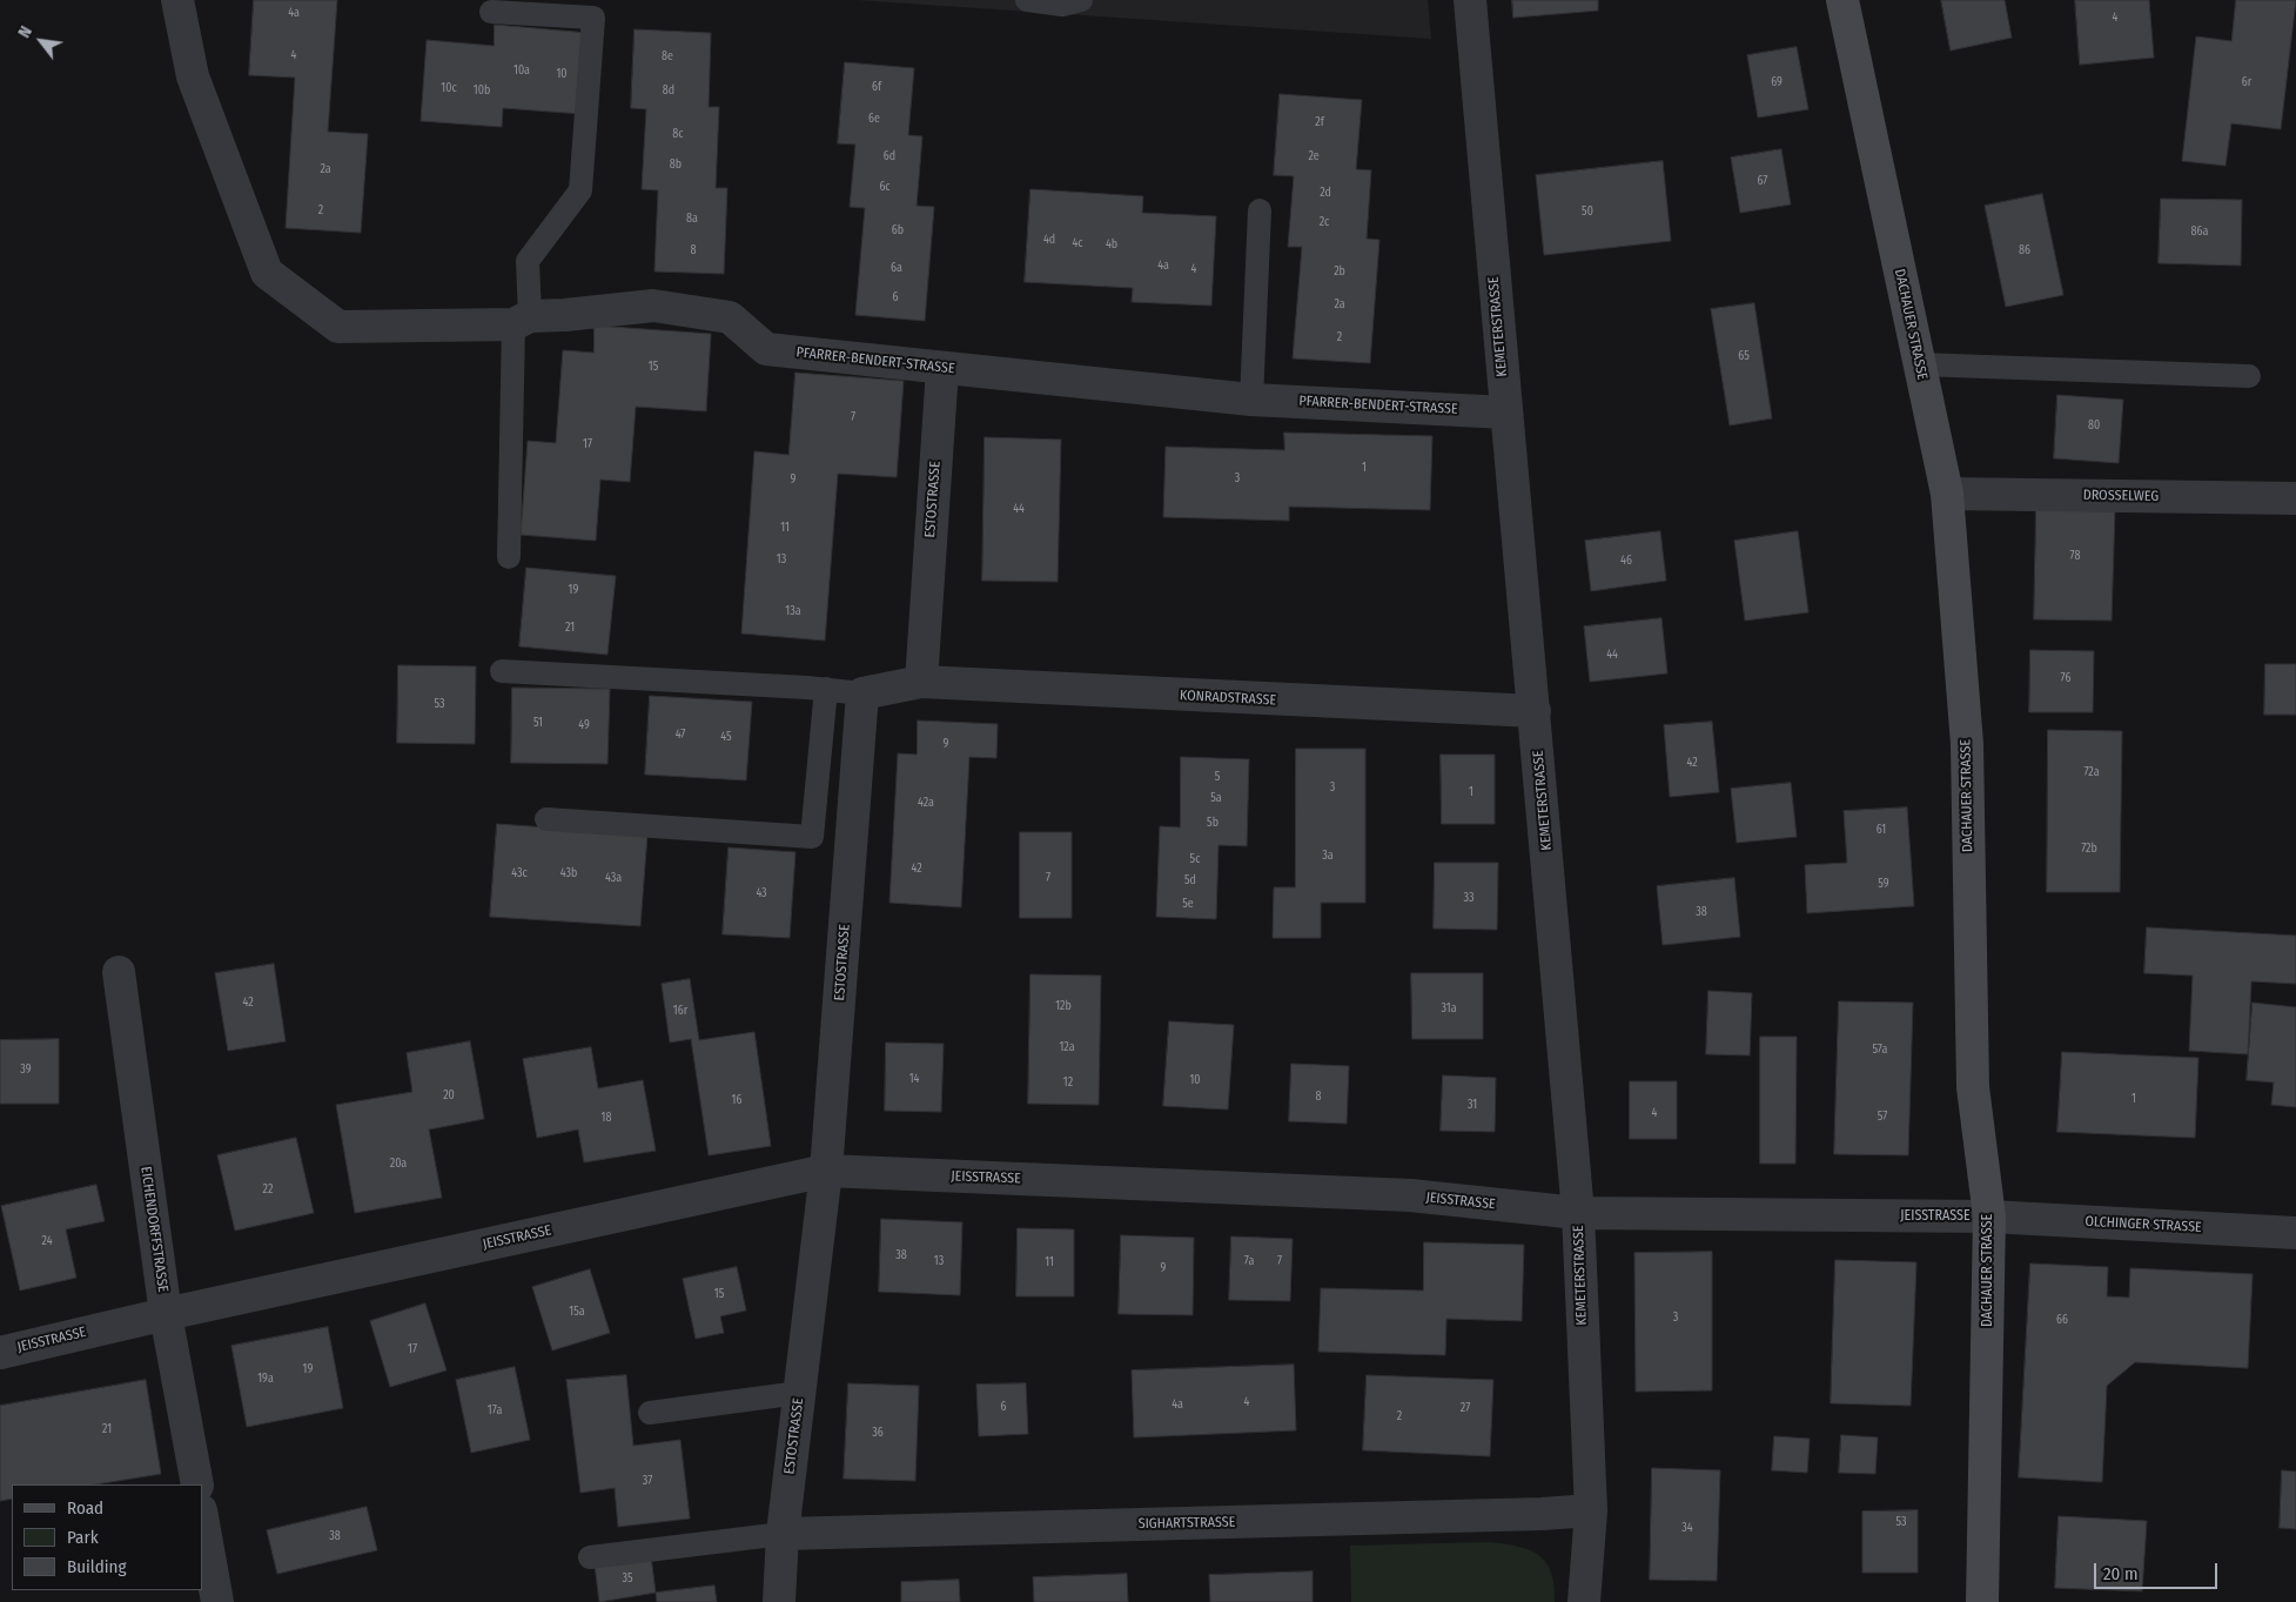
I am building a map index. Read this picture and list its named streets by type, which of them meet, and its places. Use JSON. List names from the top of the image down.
{
  "streets": {
    "street": [
      "DACHAUER STRASSE",
      "KEMETERSTRASSE",
      "PFARRER-BENDERT-STRASSE",
      "DROSSELWEG",
      "ESTOSTRASSE",
      "KONRADSTRASSE",
      "JEISSTRASSE",
      "OLCHINGER STRASSE",
      "EICHENDORFFSTRASSE",
      "SIGHARTSTRASSE"
    ]
  },
  "crossings": [
    ["DACHAUER STRASSE", "DROSSELWEG"],
    ["DACHAUER STRASSE", "JEISSTRASSE"],
    ["DACHAUER STRASSE", "OLCHINGER STRASSE"],
    ["KEMETERSTRASSE", "PFARRER-BENDERT-STRASSE"],
    ["KEMETERSTRASSE", "KONRADSTRASSE"],
    ["KEMETERSTRASSE", "JEISSTRASSE"],
    ["KEMETERSTRASSE", "SIGHARTSTRASSE"],
    ["PFARRER-BENDERT-STRASSE", "ESTOSTRASSE"],
    ["ESTOSTRASSE", "KONRADSTRASSE"],
    ["ESTOSTRASSE", "JEISSTRASSE"],
    ["ESTOSTRASSE", "SIGHARTSTRASSE"],
    ["JEISSTRASSE", "OLCHINGER STRASSE"],
    ["JEISSTRASSE", "EICHENDORFFSTRASSE"]
  ],
  "house_numbers": [
    "4a",
    "4",
    "4",
    "8e",
    "10a",
    "10",
    "69",
    "6r",
    "6f",
    "10c",
    "10b",
    "8d",
    "6e",
    "2f",
    "8c",
    "6d",
    "2e",
    "8b",
    "2a",
    "67",
    "6c",
    "2d",
    "2",
    "50",
    "8a",
    "2c",
    "6b",
    "86a",
    "4d",
    "4c",
    "4b",
    "8",
    "86",
    "4a",
    "6a",
    "4",
    "2b",
    "6",
    "2a",
    "2",
    "65",
    "15",
    "7",
    "80",
    "17",
    "1",
    "3",
    "9",
    "44",
    "11",
    "78",
    "13",
    "46",
    "19",
    "13a",
    "21",
    "44",
    "76",
    "53",
    "51",
    "49",
    "47",
    "45",
    "9",
    "42",
    "72a",
    "5",
    "3",
    "1",
    "5a",
    "42a",
    "5b",
    "61",
    "72b",
    "3a",
    "5c",
    "42",
    "43c",
    "43b",
    "43a",
    "7",
    "5d",
    "59",
    "43",
    "33",
    "5e",
    "38",
    "42",
    "12b",
    "31a",
    "16r",
    "12a",
    "57a",
    "39",
    "14",
    "10",
    "12",
    "20",
    "8",
    "1",
    "16",
    "31",
    "4",
    "57",
    "18",
    "20a",
    "22",
    "24",
    "38",
    "13",
    "7a",
    "7",
    "11",
    "9",
    "15",
    "15a",
    "3",
    "66",
    "17",
    "19",
    "19a",
    "4",
    "4a",
    "6",
    "27",
    "17a",
    "2",
    "21",
    "36",
    "37",
    "53",
    "34",
    "38",
    "35"
  ],
  "legend": ["Road", "Park", "Building"],
  "scale_bar": "20 m",
  "north": "top left"
}
